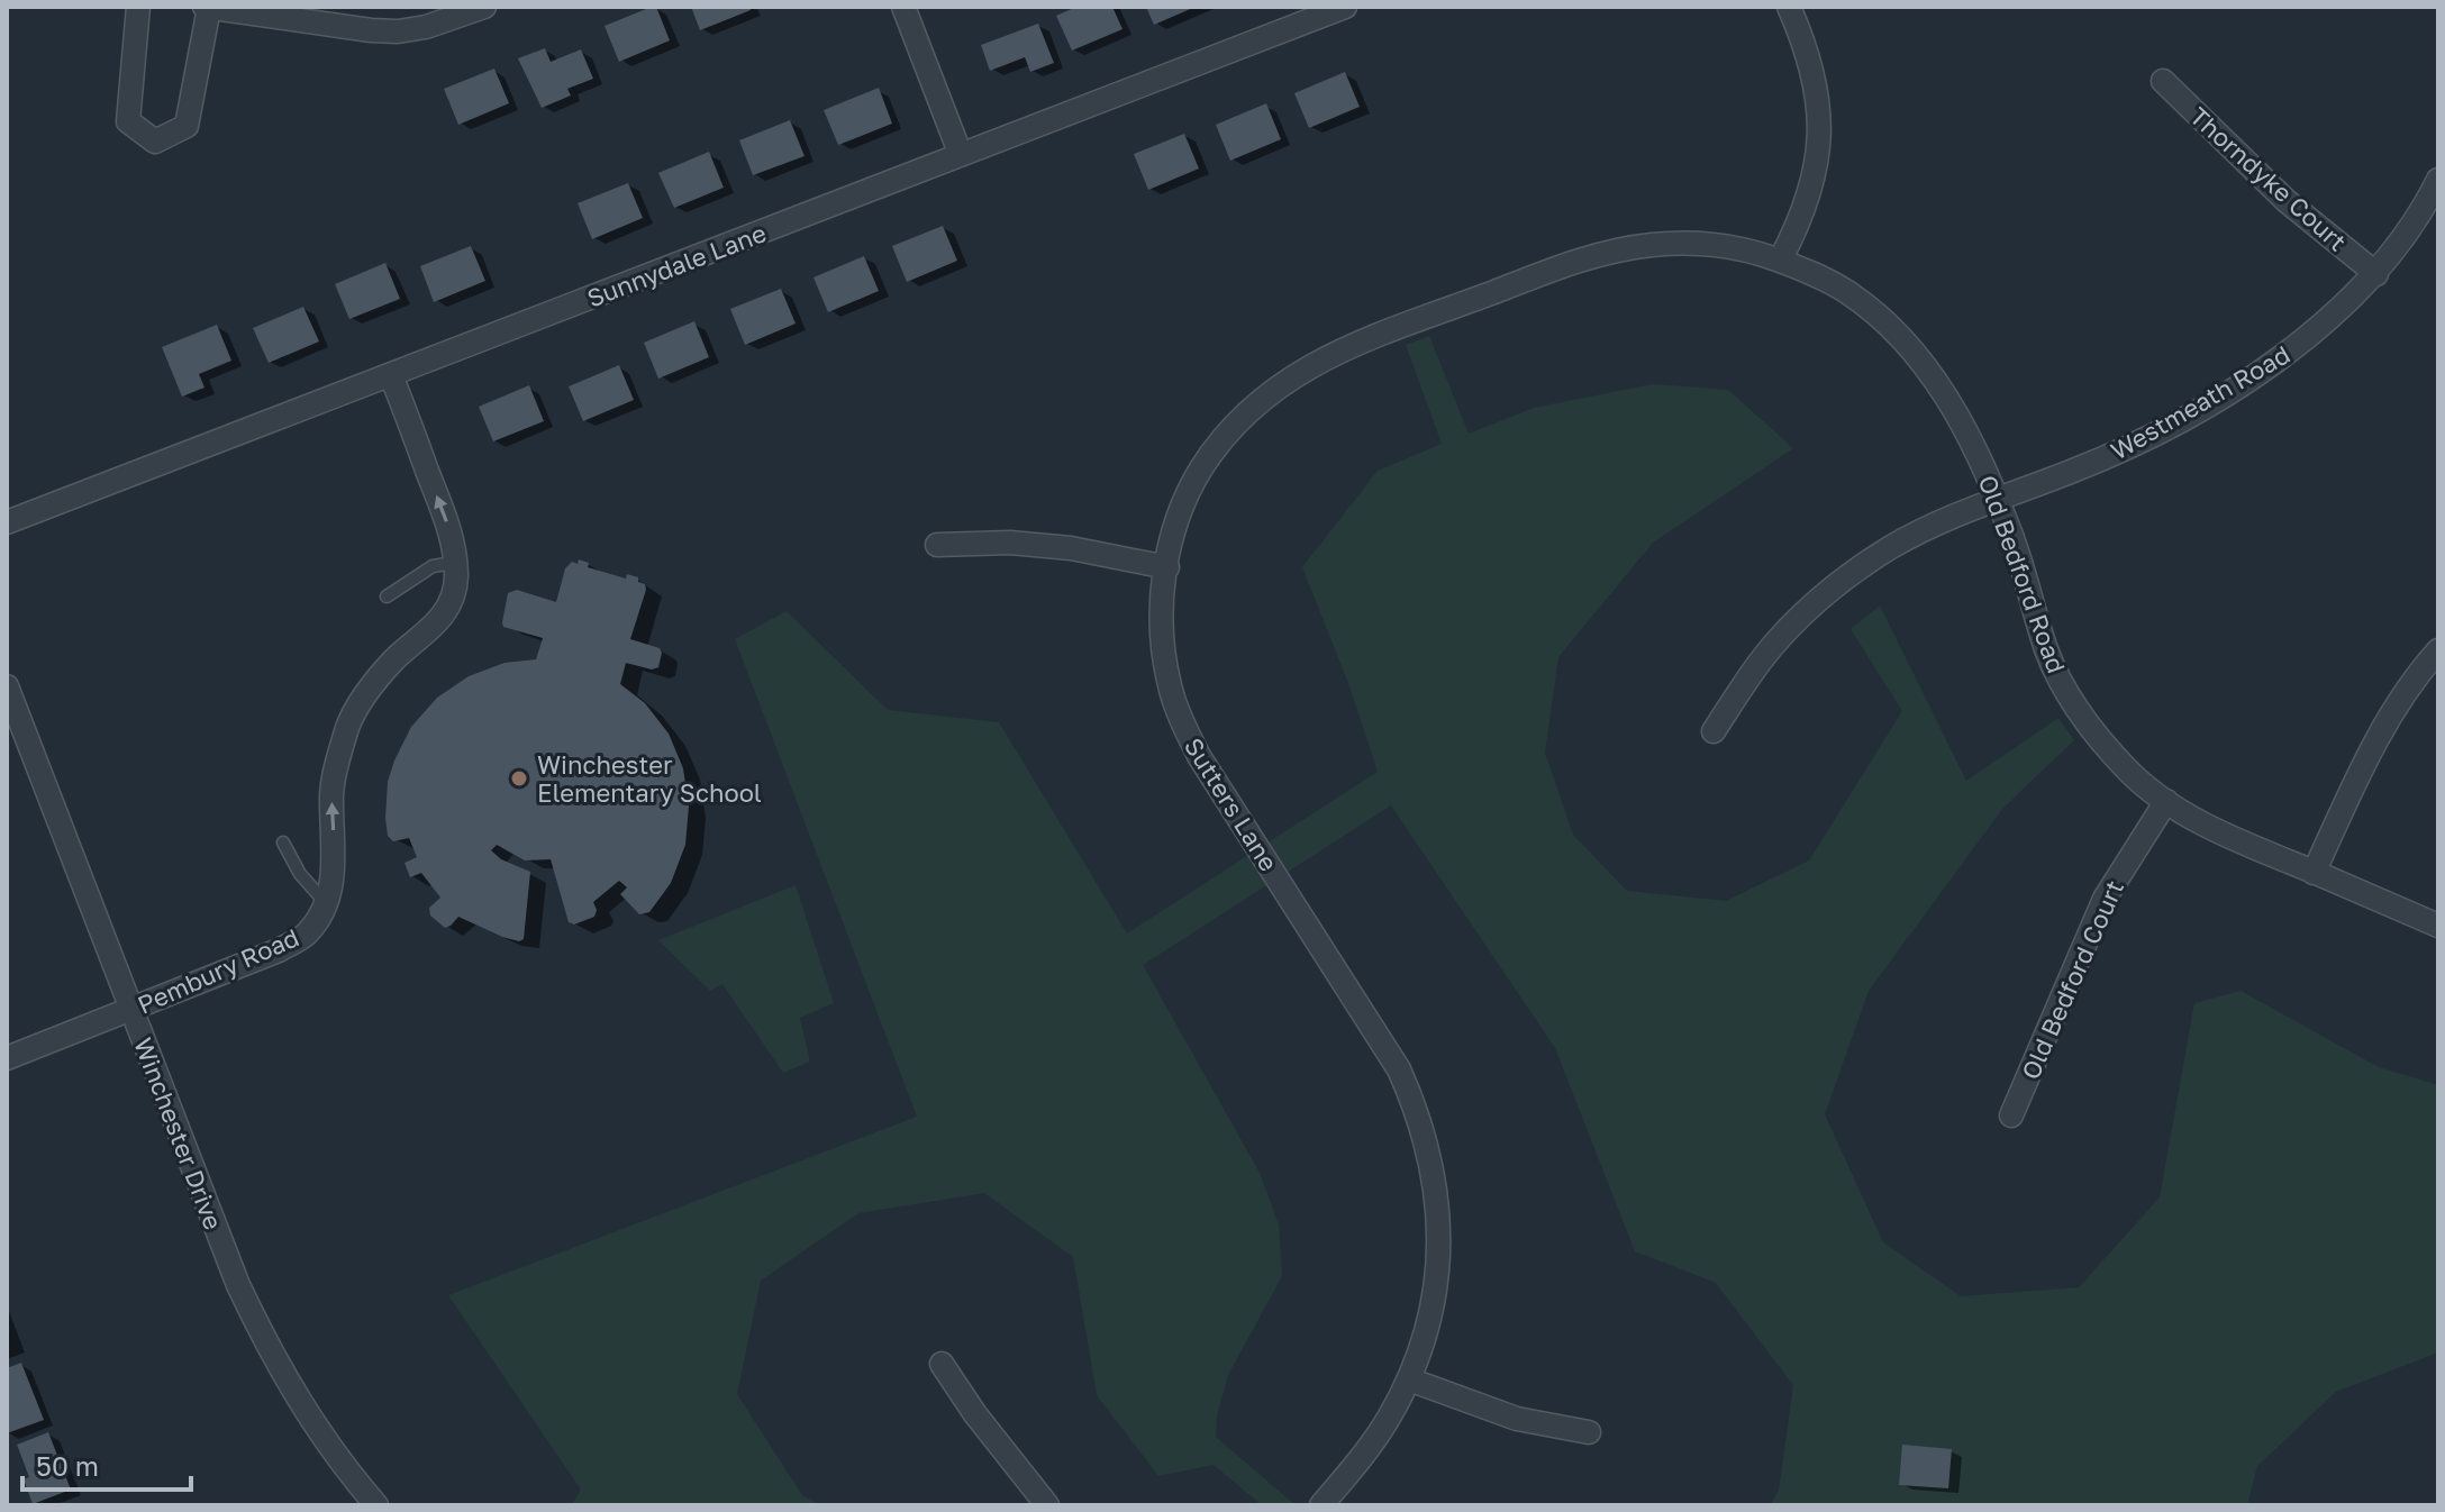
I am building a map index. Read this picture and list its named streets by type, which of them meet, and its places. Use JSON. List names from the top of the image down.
{
  "streets": {
    "street": [
      "Thorndyke Court",
      "Sunnydale Lane",
      "Westmeath Road",
      "Old Bedford Road",
      "Sutters Lane",
      "Pembury Road",
      "Old Bedford Court",
      "Winchester Drive"
    ]
  },
  "crossings": [
    ["Thorndyke Court", "Westmeath Road"],
    ["Sunnydale Lane", "Pembury Road"],
    ["Westmeath Road", "Old Bedford Road"],
    ["Old Bedford Road", "Sutters Lane"],
    ["Old Bedford Road", "Old Bedford Court"],
    ["Pembury Road", "Winchester Drive"]
  ],
  "one_way": ["Pembury Road"],
  "places": ["Winchester Elementary School"],
  "scale_bar": "50 m"
}
